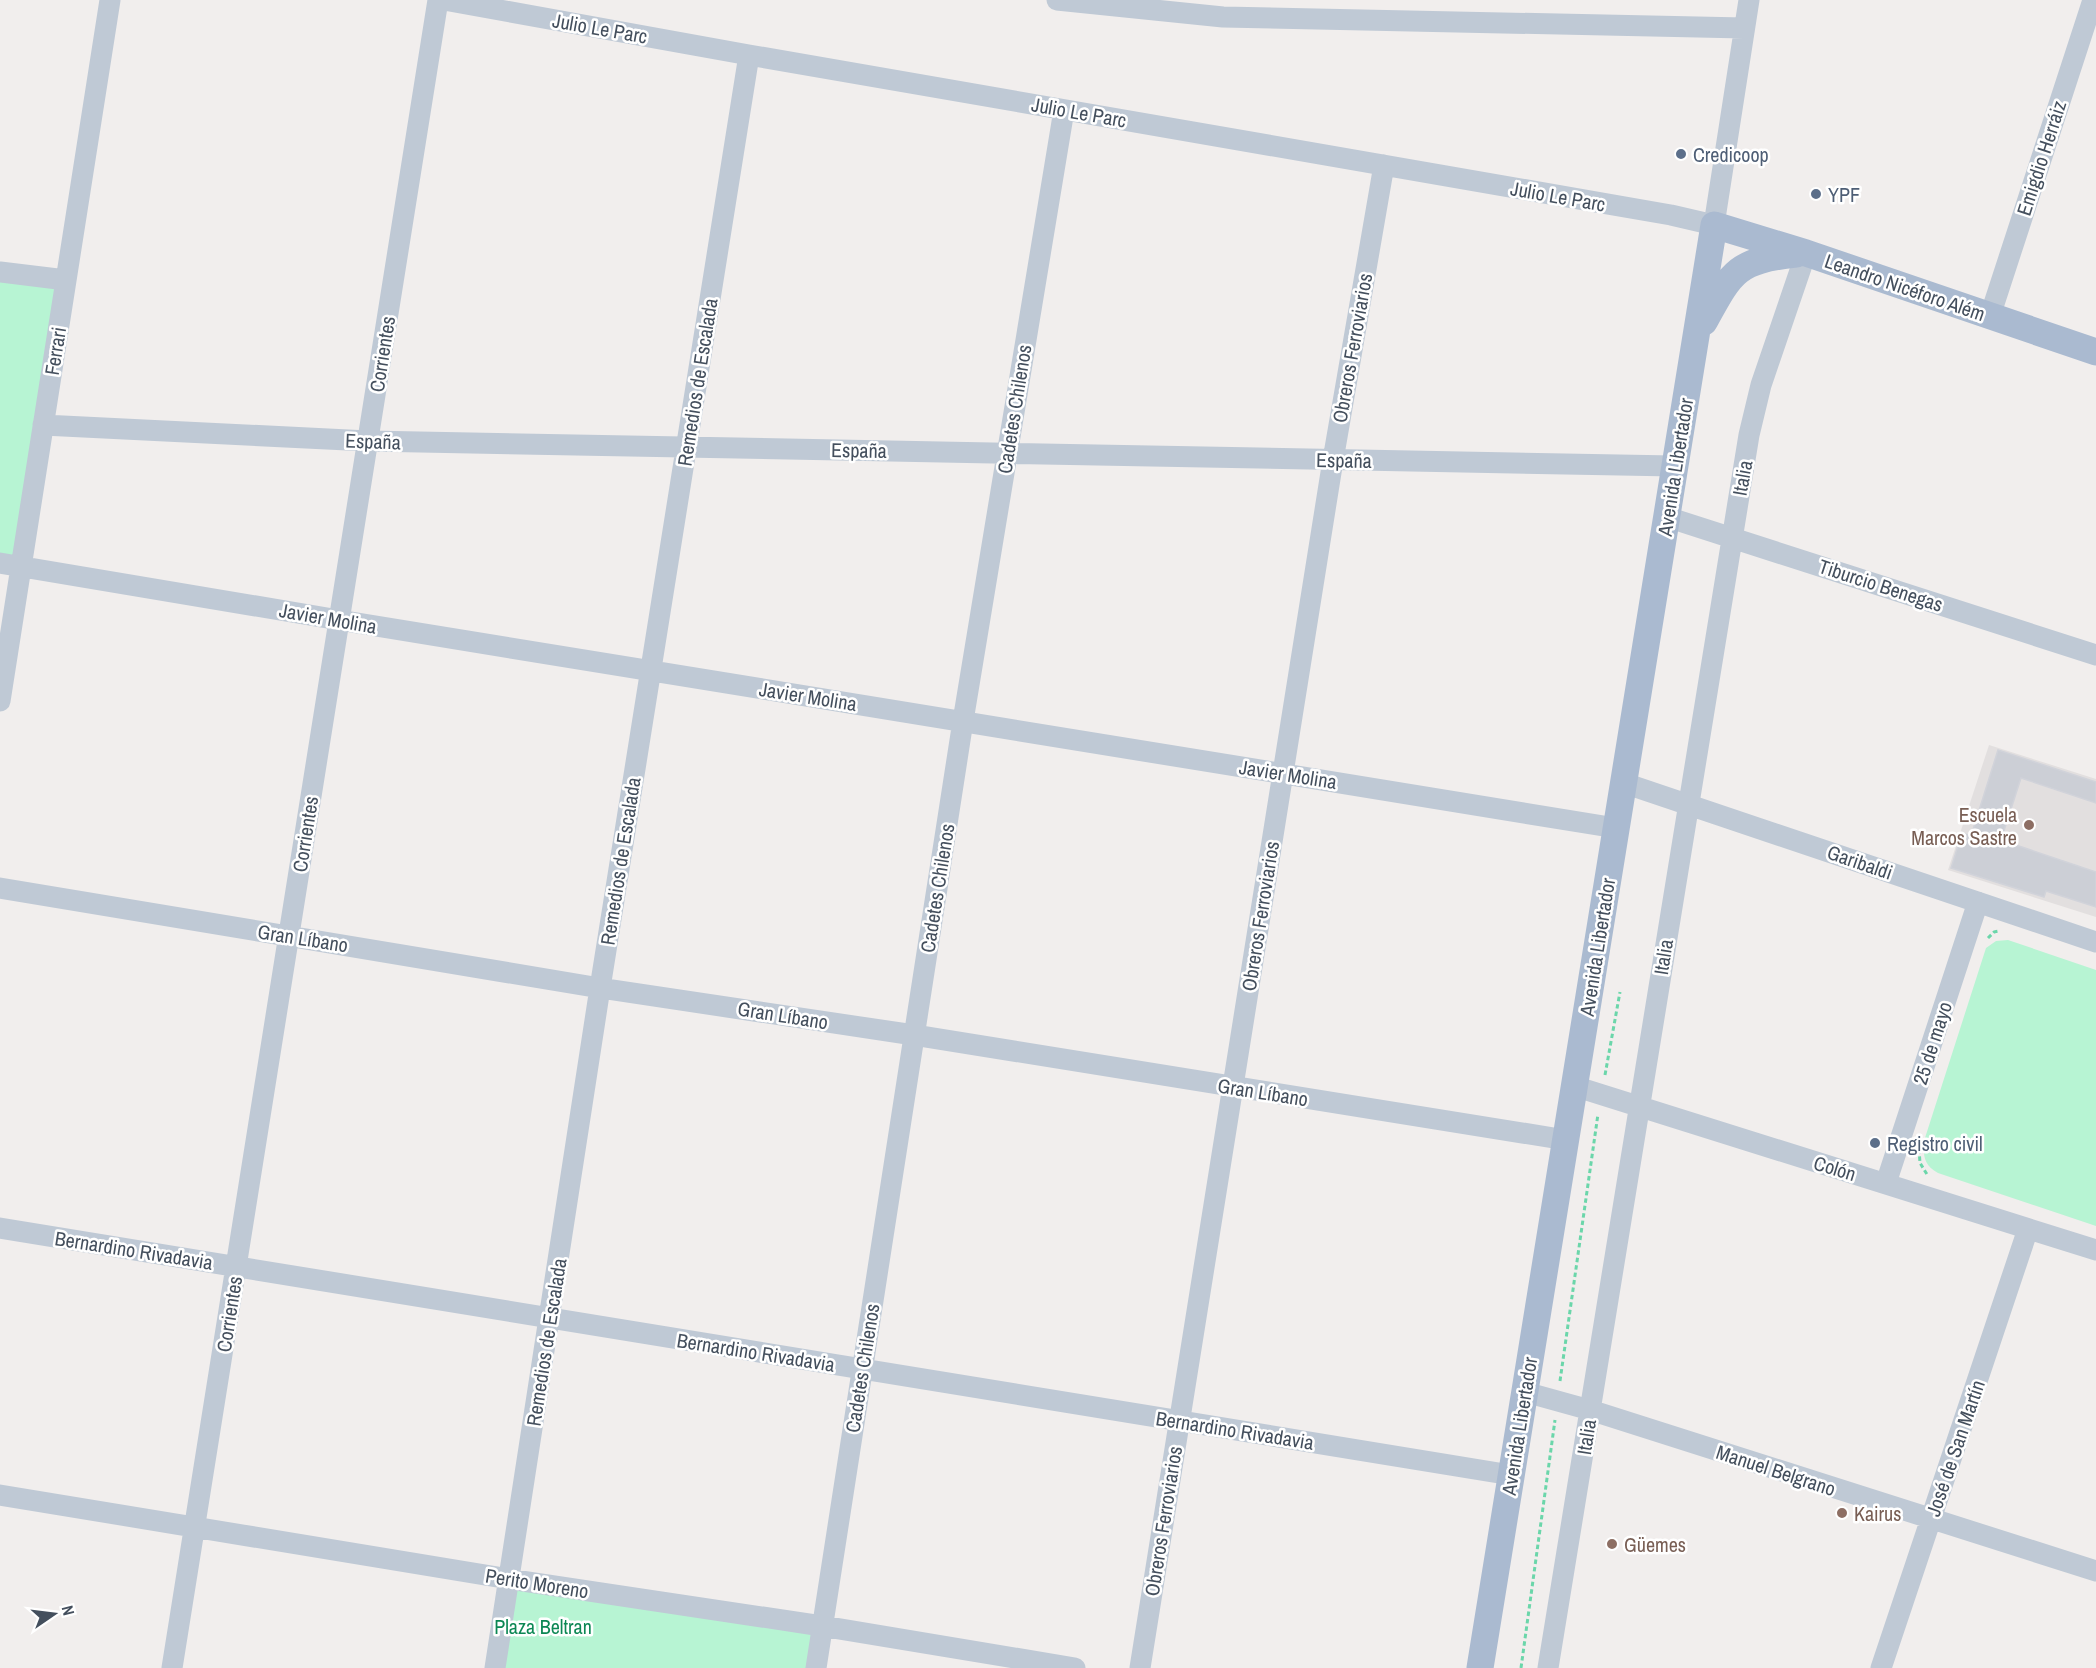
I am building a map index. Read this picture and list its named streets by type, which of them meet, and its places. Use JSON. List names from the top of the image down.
{
  "streets": {
    "main road": ["Leandro Nicéforo Além", "Avenida Libertador"],
    "street": [
      "Julio Le Parc",
      "Emigdio Herráiz",
      "Obreros Ferroviarios",
      "Ferrari",
      "Corrientes",
      "Remedios de Escalada",
      "Cadetes Chilenos",
      "España",
      "Italia",
      "Tiburcio Benegas",
      "Javier Molina",
      "Garibaldi",
      "Gran Líbano",
      "25 de mayo",
      "Colón",
      "Bernardino Rivadavia",
      "José de San Martín",
      "Manuel Belgrano",
      "Perito Moreno"
    ]
  },
  "crossings": [
    ["Julio Le Parc", "Leandro Nicéforo Além"],
    ["Julio Le Parc", "Obreros Ferroviarios"],
    ["Julio Le Parc", "Remedios de Escalada"],
    ["Julio Le Parc", "Cadetes Chilenos"],
    ["Julio Le Parc", "Avenida Libertador"],
    ["Emigdio Herráiz", "Leandro Nicéforo Além"],
    ["Leandro Nicéforo Além", "Avenida Libertador"],
    ["Leandro Nicéforo Além", "Italia"],
    ["Obreros Ferroviarios", "España"],
    ["Obreros Ferroviarios", "Javier Molina"],
    ["Obreros Ferroviarios", "Gran Líbano"],
    ["Obreros Ferroviarios", "Bernardino Rivadavia"],
    ["Ferrari", "España"],
    ["Ferrari", "Javier Molina"],
    ["Corrientes", "España"],
    ["Corrientes", "Javier Molina"],
    ["Corrientes", "Gran Líbano"],
    ["Corrientes", "Bernardino Rivadavia"],
    ["Corrientes", "Perito Moreno"],
    ["Remedios de Escalada", "España"],
    ["Remedios de Escalada", "Javier Molina"],
    ["Remedios de Escalada", "Gran Líbano"],
    ["Remedios de Escalada", "Bernardino Rivadavia"],
    ["Remedios de Escalada", "Perito Moreno"],
    ["Cadetes Chilenos", "España"],
    ["Cadetes Chilenos", "Javier Molina"],
    ["Cadetes Chilenos", "Gran Líbano"],
    ["Cadetes Chilenos", "Bernardino Rivadavia"],
    ["Cadetes Chilenos", "Perito Moreno"],
    ["España", "Avenida Libertador"],
    ["Avenida Libertador", "Tiburcio Benegas"],
    ["Avenida Libertador", "Javier Molina"],
    ["Avenida Libertador", "Garibaldi"],
    ["Avenida Libertador", "Gran Líbano"],
    ["Avenida Libertador", "Colón"],
    ["Avenida Libertador", "Bernardino Rivadavia"],
    ["Avenida Libertador", "Manuel Belgrano"],
    ["Italia", "Tiburcio Benegas"],
    ["Italia", "Garibaldi"],
    ["Italia", "Colón"],
    ["Italia", "Manuel Belgrano"],
    ["Garibaldi", "25 de mayo"],
    ["25 de mayo", "Colón"],
    ["Colón", "José de San Martín"],
    ["José de San Martín", "Manuel Belgrano"]
  ],
  "parks": ["Plaza Beltran"],
  "places": [
    "Credicoop",
    "YPF",
    "Escuela Marcos Sastre",
    "Registro civil",
    "Kairus",
    "Güemes"
  ],
  "north": "right"
}
